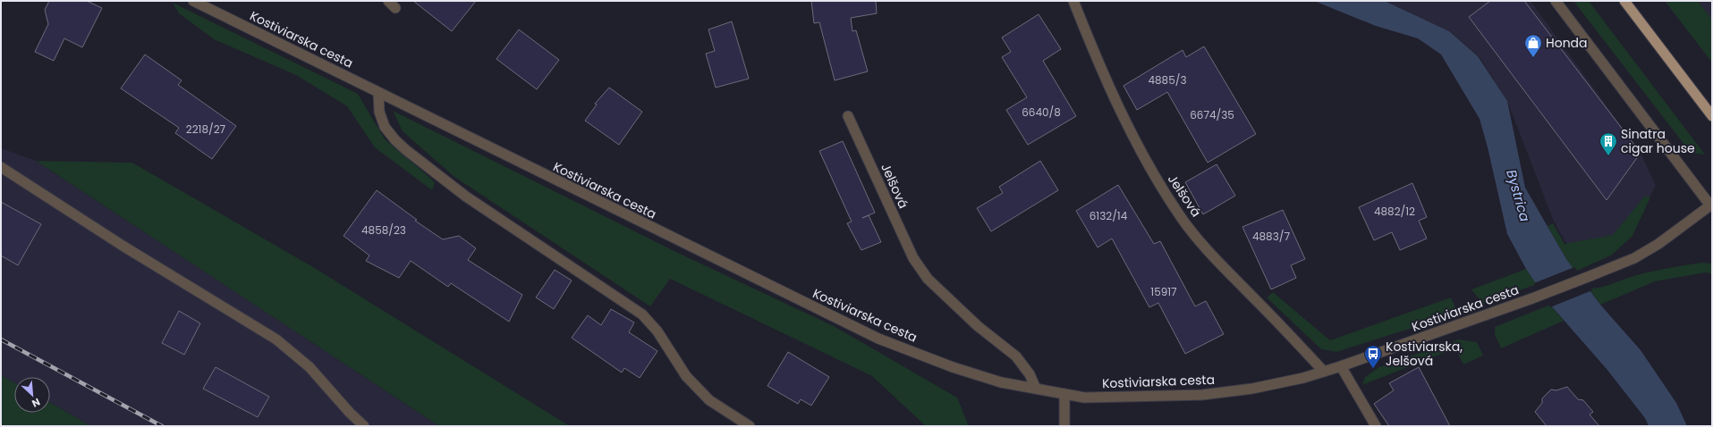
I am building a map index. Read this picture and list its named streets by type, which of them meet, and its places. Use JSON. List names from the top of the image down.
{
  "streets": {
    "street": ["Kostiviarska cesta", "Jelšová"]
  },
  "crossings": [
    ["Kostiviarska cesta", "Jelšová"]
  ],
  "water": ["Bystrica"],
  "places": {
    "shop": ["Honda"],
    "building": ["Sinatra cigar house"],
    "bus stop": ["Kostiviarska, Jelšová"]
  },
  "house_numbers": [
    "4885/3",
    "6640/8",
    "6674/35",
    "2218/27",
    "4882/12",
    "6132/14",
    "4858/23",
    "4883/7",
    "15917"
  ],
  "north": "bottom right"
}
